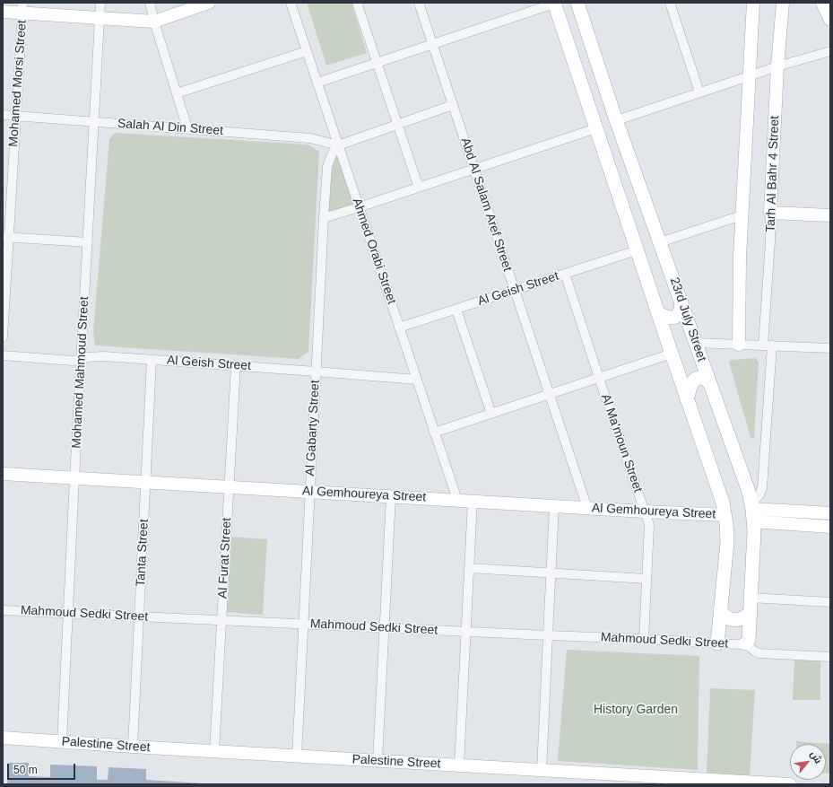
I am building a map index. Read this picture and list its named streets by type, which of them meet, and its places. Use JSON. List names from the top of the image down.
{
  "streets": {
    "main road": ["23rd July Street"],
    "street": [
      "Mohamed Morsi Street",
      "Salah Al Din Street",
      "Tarh Al Bahr 4 Street",
      "Abd Al Salam Aref Street",
      "Ahmed Orabi Street",
      "Al Geish Street",
      "Mohamed Mahmoud Street",
      "Al Gabarty Street",
      "Al Ma'moun Street",
      "Al Gemhoureya Street",
      "Tanta Street",
      "Al Furat Street",
      "Mahmoud Sedki Street",
      "Palestine Street"
    ]
  },
  "crossings": [
    ["Mohamed Morsi Street", "Salah Al Din Street"],
    ["Salah Al Din Street", "Ahmed Orabi Street"],
    ["Salah Al Din Street", "Mohamed Mahmoud Street"],
    ["Salah Al Din Street", "Al Gabarty Street"],
    ["Tarh Al Bahr 4 Street", "23rd July Street"],
    ["Abd Al Salam Aref Street", "Al Geish Street"],
    ["Abd Al Salam Aref Street", "Al Gemhoureya Street"],
    ["Ahmed Orabi Street", "Al Geish Street"],
    ["Ahmed Orabi Street", "Al Gabarty Street"],
    ["Ahmed Orabi Street", "Al Gemhoureya Street"],
    ["Al Geish Street", "23rd July Street"],
    ["Al Geish Street", "Mohamed Mahmoud Street"],
    ["Al Geish Street", "Al Gabarty Street"],
    ["Al Geish Street", "Al Ma'moun Street"],
    ["Al Geish Street", "Tanta Street"],
    ["Al Geish Street", "Al Furat Street"],
    ["23rd July Street", "Al Gemhoureya Street"],
    ["23rd July Street", "Mahmoud Sedki Street"],
    ["Mohamed Mahmoud Street", "Al Gemhoureya Street"],
    ["Mohamed Mahmoud Street", "Mahmoud Sedki Street"],
    ["Mohamed Mahmoud Street", "Palestine Street"],
    ["Al Gabarty Street", "Al Gemhoureya Street"],
    ["Al Gabarty Street", "Mahmoud Sedki Street"],
    ["Al Gabarty Street", "Palestine Street"],
    ["Al Ma'moun Street", "Al Gemhoureya Street"],
    ["Al Ma'moun Street", "Mahmoud Sedki Street"],
    ["Al Gemhoureya Street", "Tanta Street"],
    ["Al Gemhoureya Street", "Al Furat Street"],
    ["Tanta Street", "Mahmoud Sedki Street"],
    ["Tanta Street", "Palestine Street"],
    ["Al Furat Street", "Mahmoud Sedki Street"],
    ["Al Furat Street", "Palestine Street"]
  ],
  "parks": ["History Garden"],
  "scale_bar": "50 m",
  "north": "top right"
}
